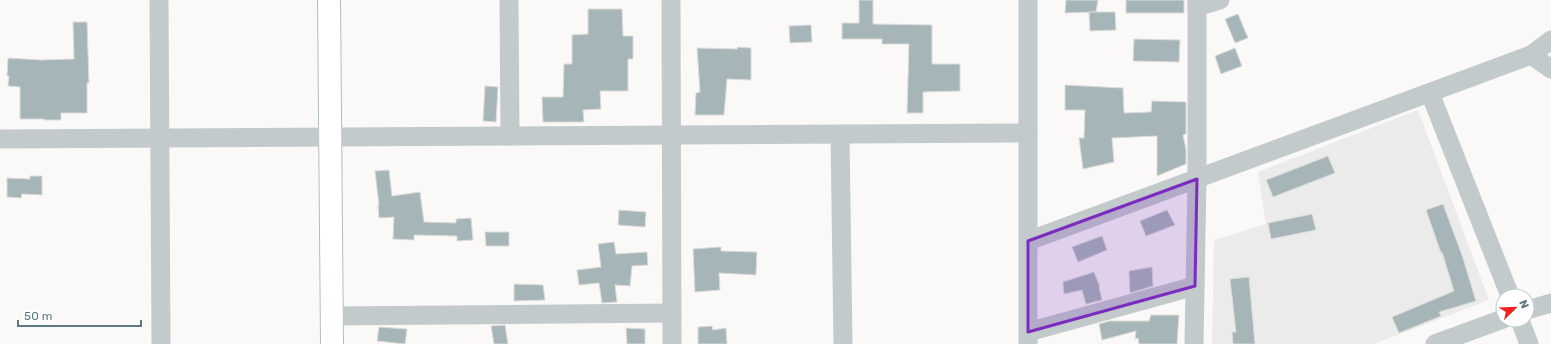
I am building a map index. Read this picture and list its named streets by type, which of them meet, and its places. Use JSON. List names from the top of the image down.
{
  "scale_bar": "50 m",
  "north": "top right"
}
